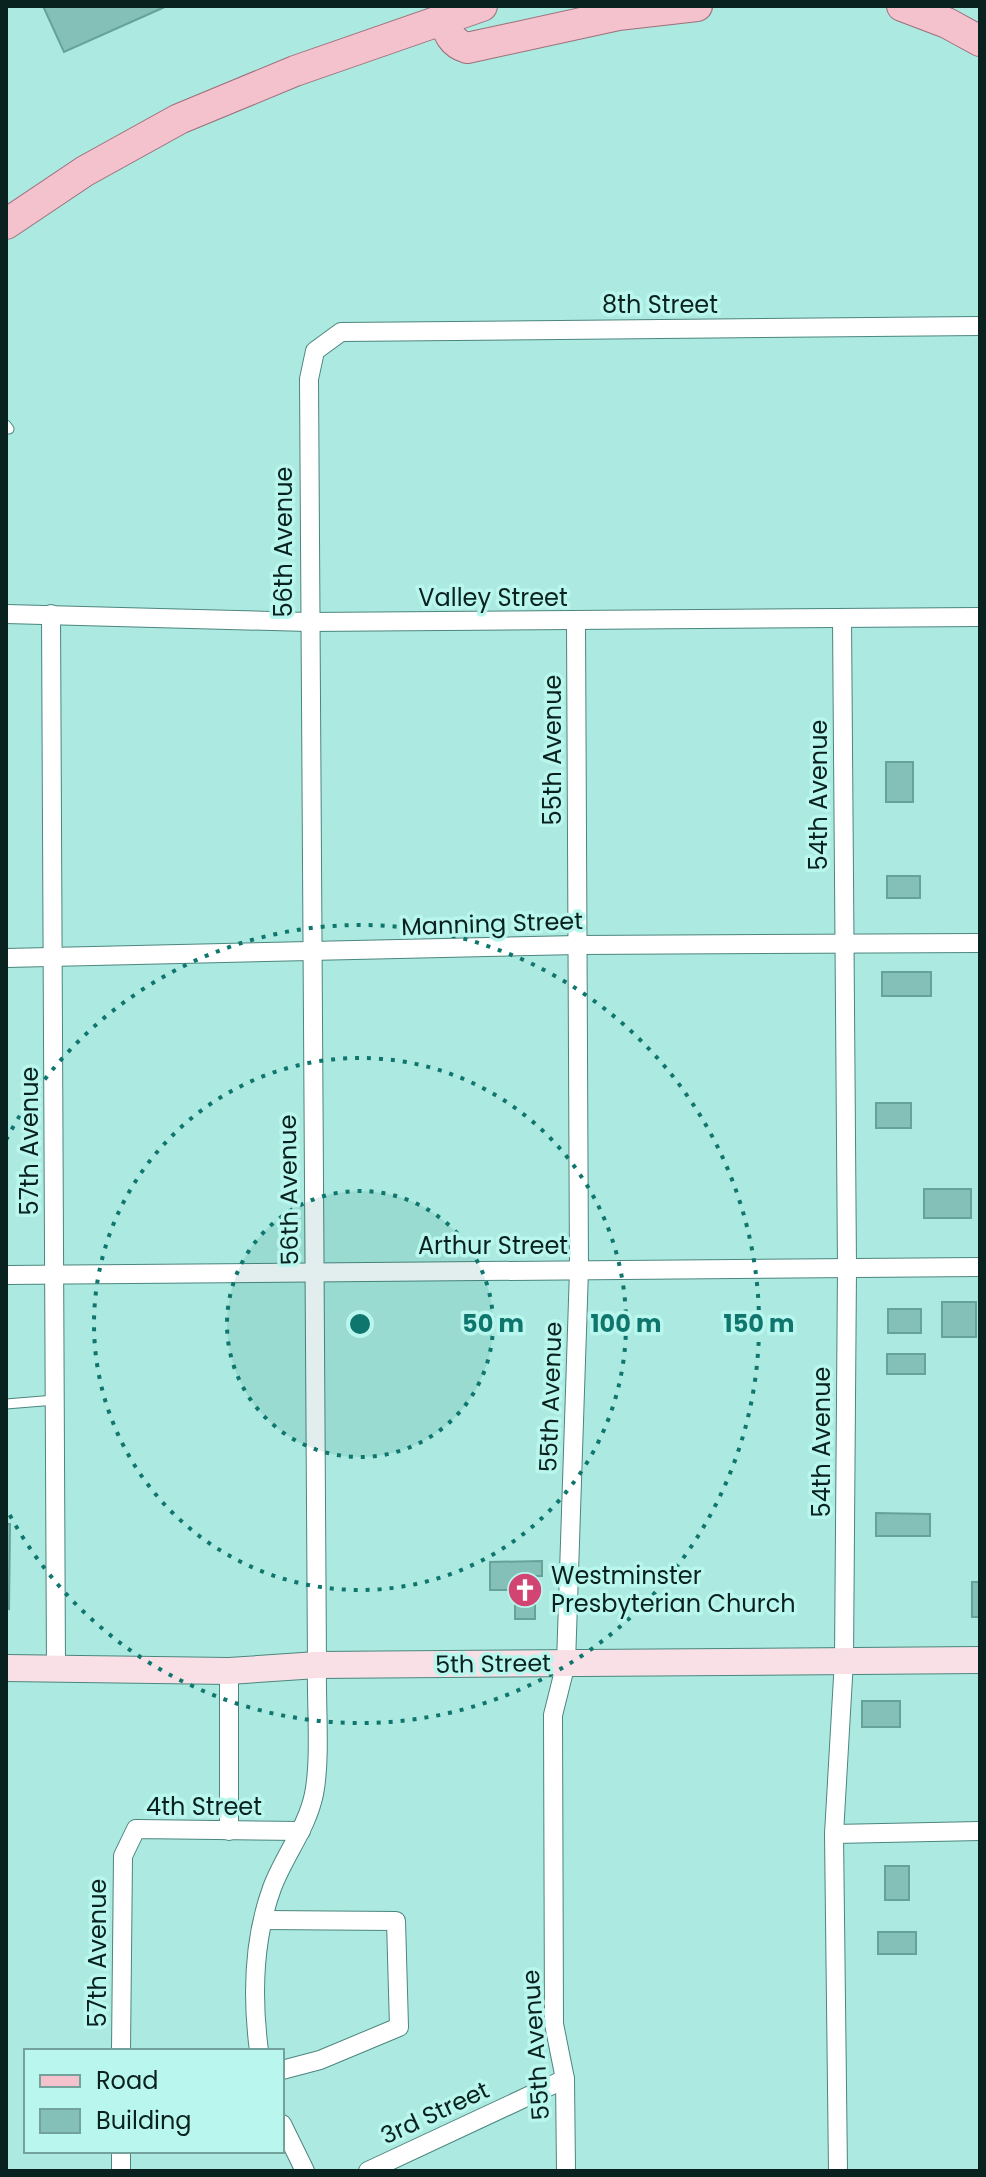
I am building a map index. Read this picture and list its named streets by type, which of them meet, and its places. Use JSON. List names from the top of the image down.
{
  "streets": {
    "street": [
      "8th Street",
      "56th Avenue",
      "Valley Street",
      "55th Avenue",
      "54th Avenue",
      "Manning Street",
      "57th Avenue",
      "Arthur Street",
      "5th Street",
      "4th Street",
      "3rd Street"
    ]
  },
  "crossings": [
    ["8th Street", "56th Avenue"],
    ["56th Avenue", "Valley Street"],
    ["56th Avenue", "Manning Street"],
    ["56th Avenue", "Arthur Street"],
    ["56th Avenue", "5th Street"],
    ["56th Avenue", "4th Street"],
    ["Valley Street", "55th Avenue"],
    ["Valley Street", "54th Avenue"],
    ["Valley Street", "57th Avenue"],
    ["55th Avenue", "Manning Street"],
    ["55th Avenue", "Arthur Street"],
    ["55th Avenue", "5th Street"],
    ["55th Avenue", "3rd Street"],
    ["54th Avenue", "Manning Street"],
    ["54th Avenue", "Arthur Street"],
    ["54th Avenue", "5th Street"],
    ["Manning Street", "57th Avenue"],
    ["57th Avenue", "Arthur Street"],
    ["57th Avenue", "5th Street"],
    ["57th Avenue", "4th Street"]
  ],
  "places": {
    "church": ["Westminster Presbyterian Church"]
  },
  "legend": ["Road", "Building"],
  "rings": ["50 m", "100 m", "150 m"]
}
